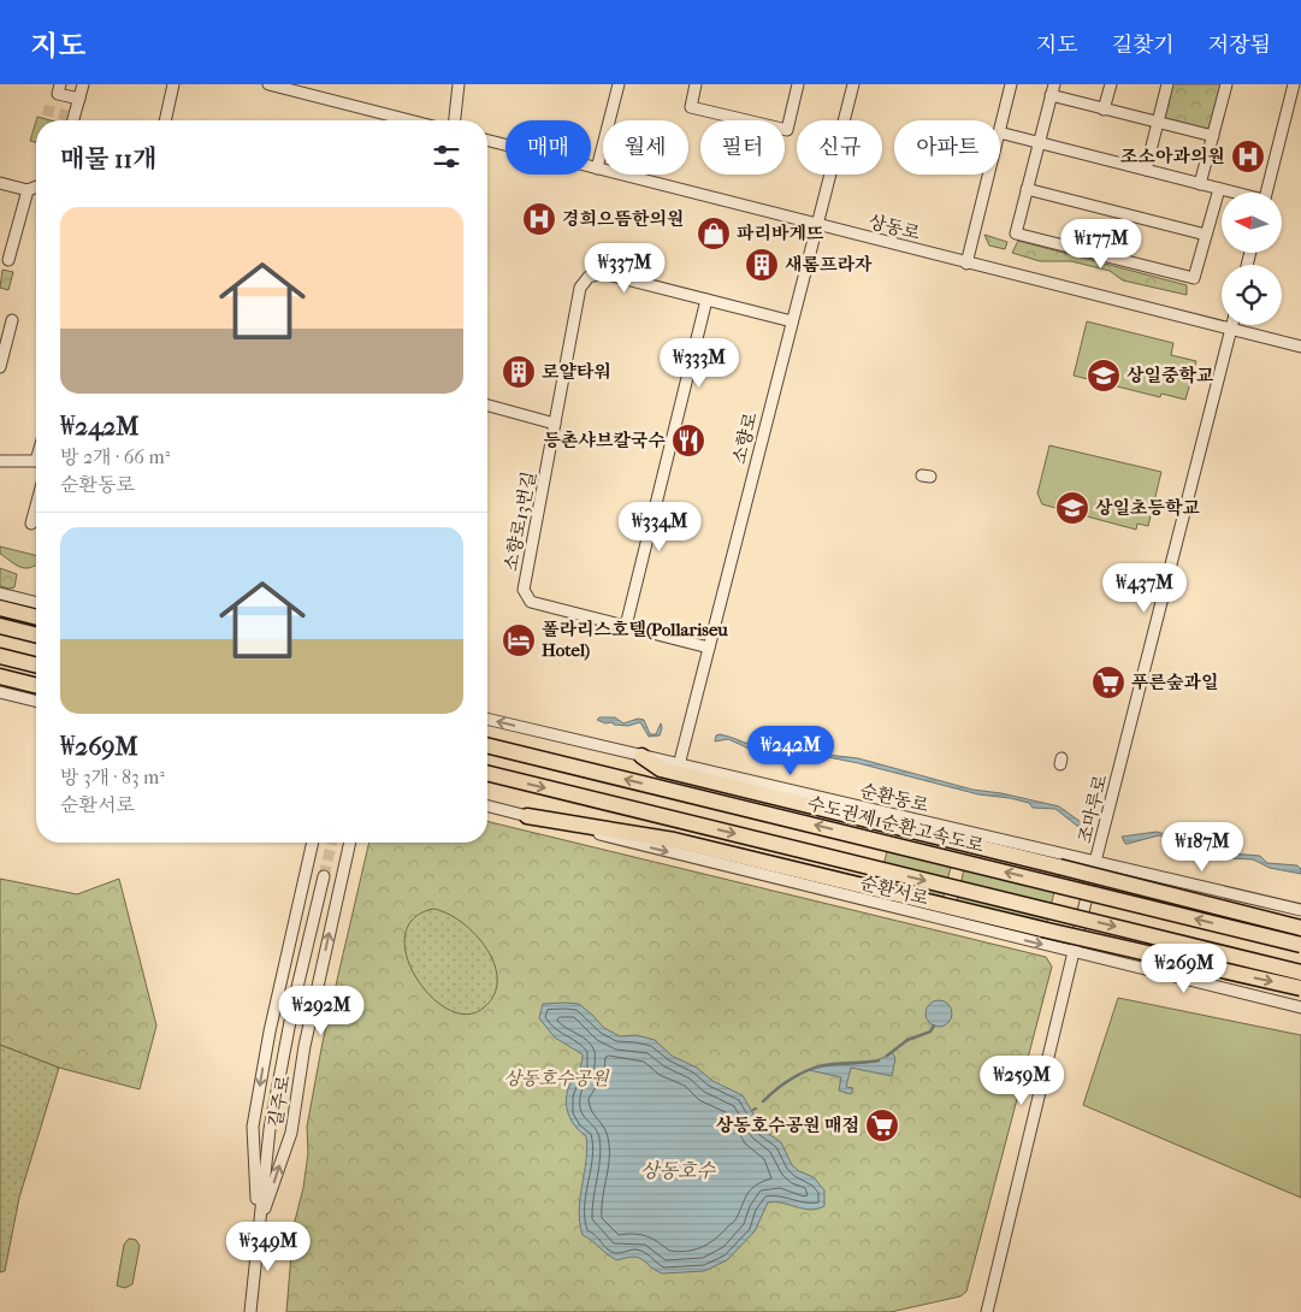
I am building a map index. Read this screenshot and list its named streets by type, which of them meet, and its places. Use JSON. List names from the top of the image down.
{
  "streets": {
    "highway": ["수도권제1순환고속도로"],
    "street": [
      "상동로",
      "소향로",
      "소향로13번길",
      "순환동로",
      "조마루로",
      "순환서로",
      "길주로"
    ]
  },
  "crossings": [
    ["상동로", "소향로"],
    ["상동로", "조마루로"],
    ["소향로", "소향로13번길"],
    ["소향로", "순환동로"],
    ["순환동로", "조마루로"],
    ["조마루로", "순환서로"]
  ],
  "one_way": ["순환서로"],
  "water": ["상동호수"],
  "parks": ["상동호수공원"],
  "places": {
    "hospital": ["조소아과의원", "경희으뜸한의원"],
    "shop": ["파리바게뜨"],
    "building": ["새롬프라자", "로얄타워"],
    "school or university": ["상일중학교", "상일초등학교"],
    "restaurant": ["등촌샤브칼국수"],
    "hotel": ["폴라리스호텔(Pollariseu Hotel)"],
    "supermarket": ["푸른숲과일", "상동호수공원 매점"]
  },
  "north": "left",
  "page": {
    "header": "지도",
    "nav": ["지도", "길찾기", "저장됨"],
    "chip": [
      "매매",
      "월세",
      "필터",
      "신규",
      "아파트"
    ],
    "heading": "매물 11개",
    "list": [
      {
        "name": "₩242M",
        "note": "방 2개 · 66 m² · 순환동로"
      },
      {
        "name": "₩269M",
        "note": "방 3개 · 83 m² · 순환서로"
      }
    ],
    "price": [
      "₩177M",
      "₩337M",
      "₩333M",
      "₩334M",
      "₩437M",
      "₩242M",
      "₩187M",
      "₩269M",
      "₩292M",
      "₩259M",
      "₩349M"
    ]
  }
}
